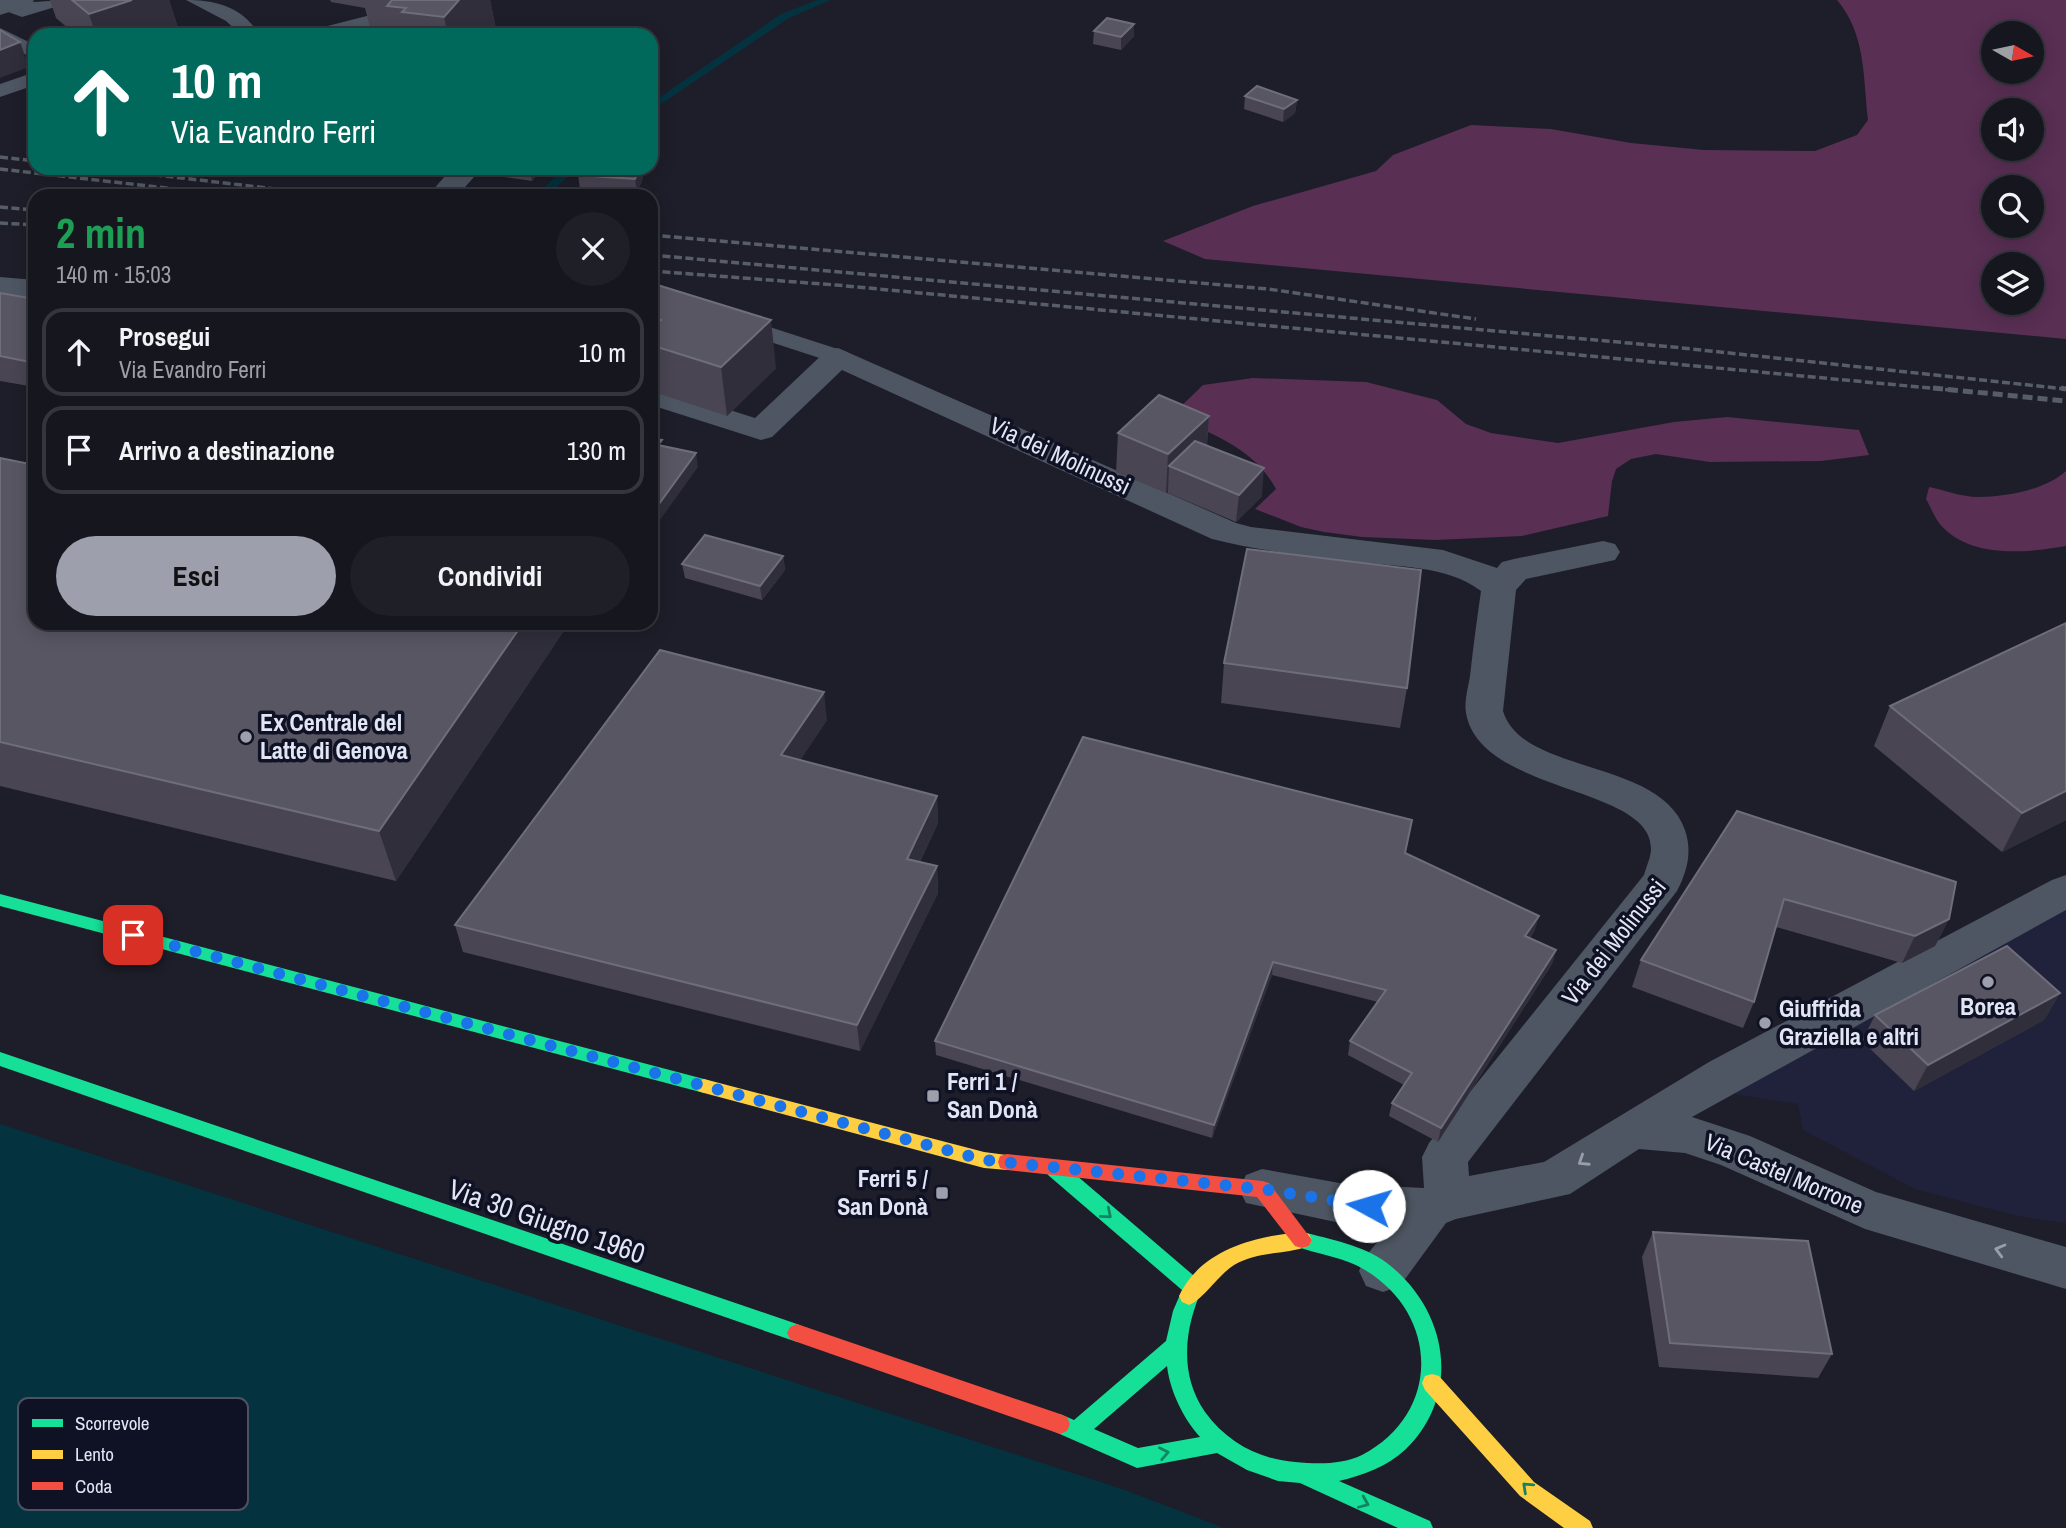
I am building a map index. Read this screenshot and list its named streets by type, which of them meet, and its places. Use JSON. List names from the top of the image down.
{
  "streets": {
    "main road": ["Via 30 Giugno 1960"],
    "street": ["Via dei Molinussi", "Via Castel Morrone"]
  },
  "one_way": ["Via Castel Morrone"],
  "places": {
    "other": ["Ex Centrale del Latte di Genova", "Borea", "Giuffrida Graziella e altri"],
    "transit": ["Ferri 1 / San Donà", "Ferri 5 / San Donà"]
  },
  "legend": ["Scorrevole", "Lento", "Coda"],
  "north": "right",
  "page": {
    "turn": ["10 m", "Via Evandro Ferri"],
    "heading": ["2 min", "140 m · 15:03"],
    "list": [
      {
        "name": "Prosegui",
        "note": "Via Evandro Ferri",
        "value": "10 m"
      },
      {
        "name": "Arrivo a destinazione",
        "value": "130 m"
      }
    ],
    "buttons": ["Esci", "Condividi"]
  }
}
